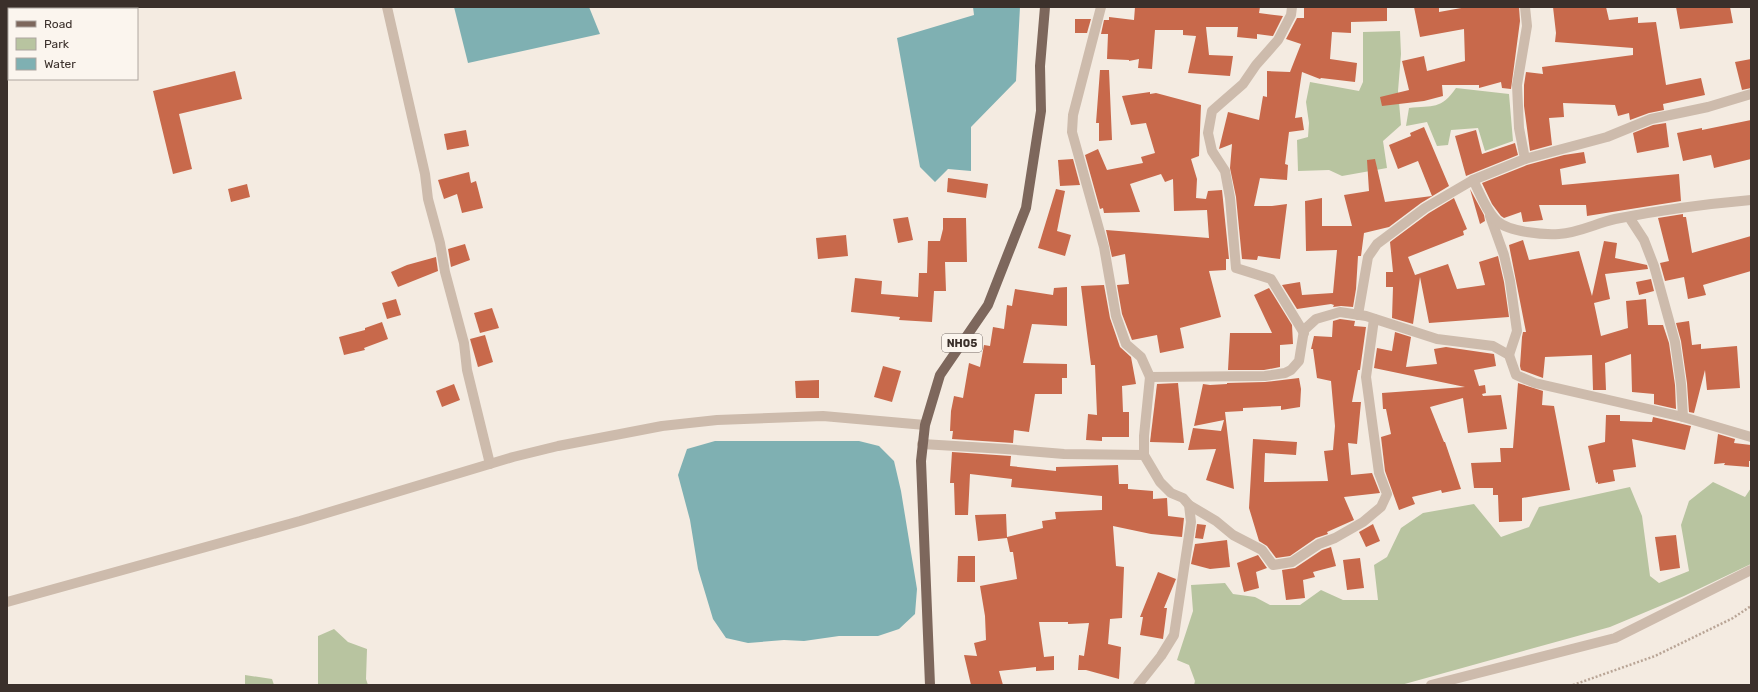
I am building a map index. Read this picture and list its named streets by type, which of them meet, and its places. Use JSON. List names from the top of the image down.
{
  "streets": {
    "main road": ["NH05"]
  },
  "legend": ["Road", "Park", "Water"]
}
